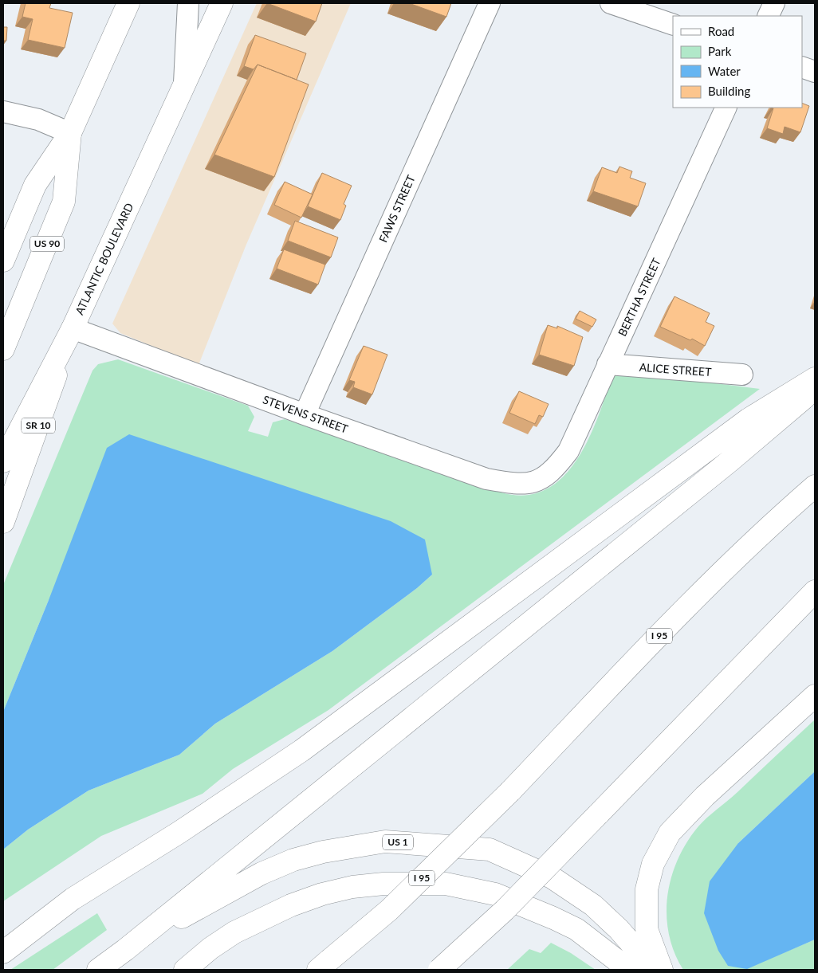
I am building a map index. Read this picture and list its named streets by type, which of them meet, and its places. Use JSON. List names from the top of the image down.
{
  "streets": {
    "main road": [
      "US 90",
      "ATLANTIC BOULEVARD",
      "SR 10",
      "I 95",
      "US 1"
    ],
    "street": [
      "FAWS STREET",
      "BERTHA STREET",
      "ALICE STREET",
      "STEVENS STREET"
    ]
  },
  "crossings": [
    ["FAWS STREET", "STEVENS STREET"],
    ["ATLANTIC BOULEVARD", "STEVENS STREET"],
    ["BERTHA STREET", "ALICE STREET"],
    ["BERTHA STREET", "STEVENS STREET"]
  ],
  "legend": [
    "Road",
    "Park",
    "Water",
    "Building"
  ]
}
